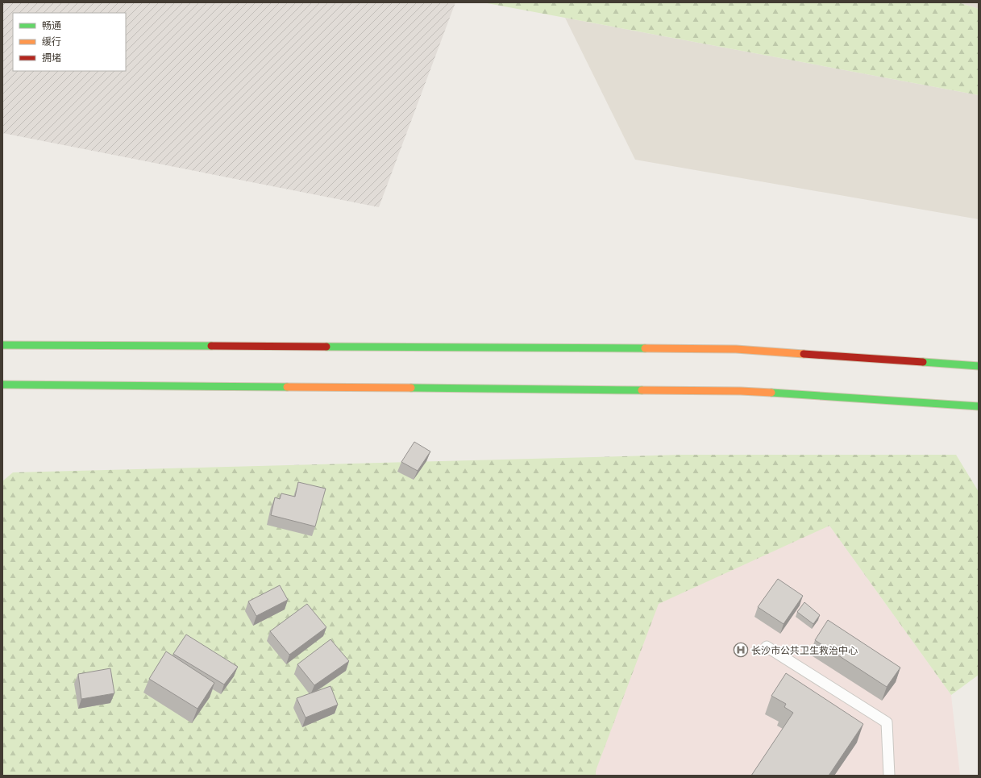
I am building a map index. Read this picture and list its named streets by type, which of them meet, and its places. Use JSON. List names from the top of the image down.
{
  "places": {
    "hospital": ["长沙市公共卫生救治中心"]
  },
  "legend": ["畅通", "缓行", "拥堵"]
}
